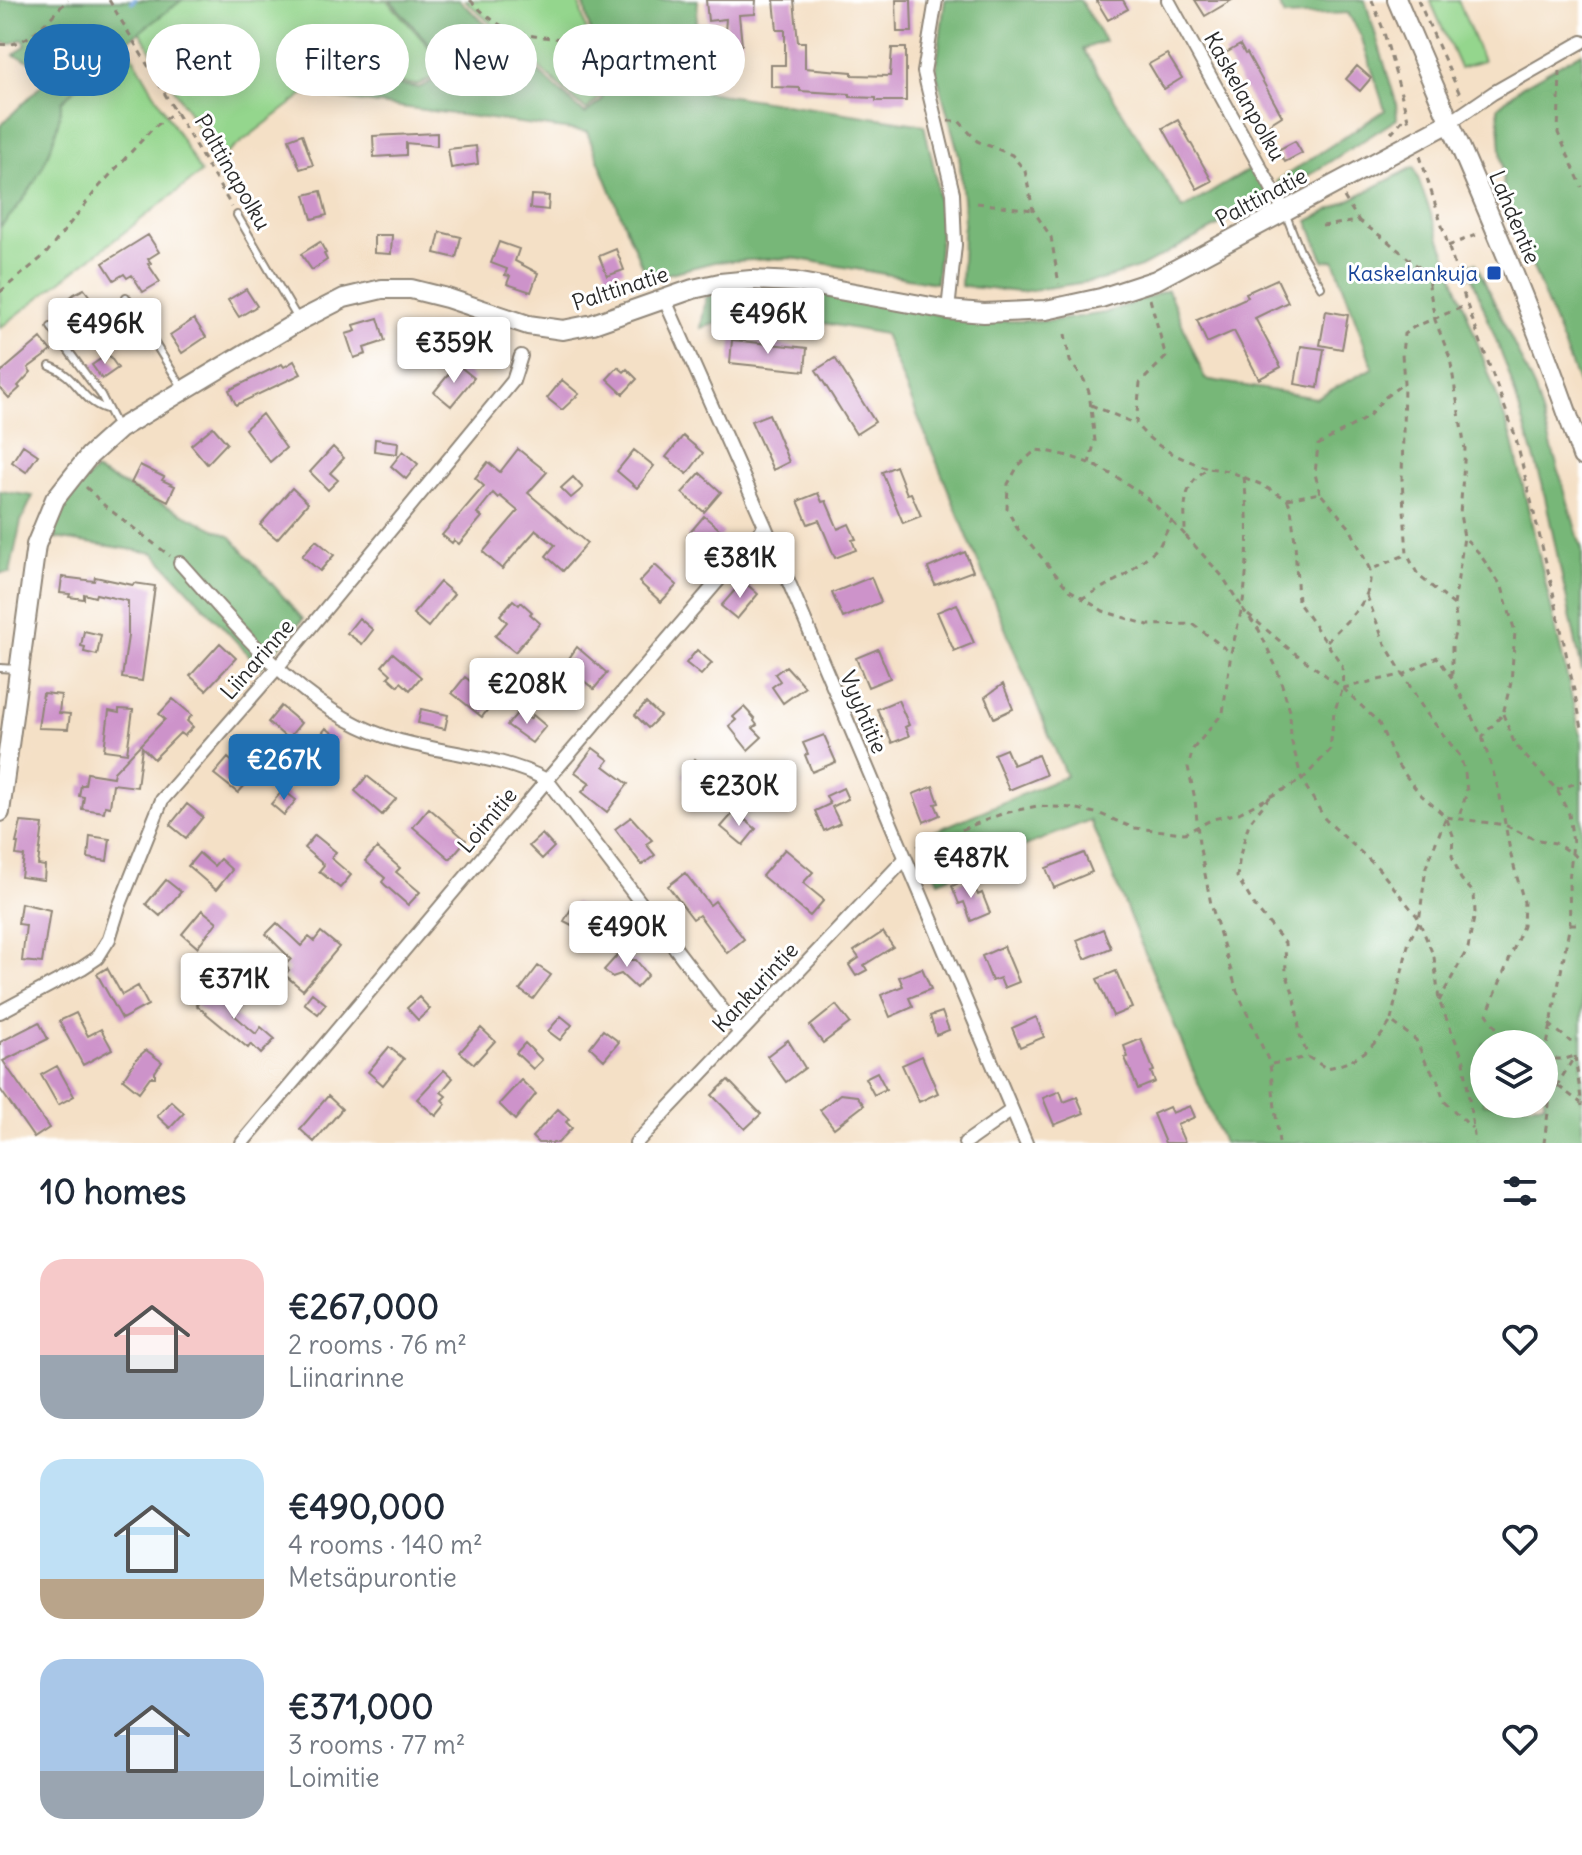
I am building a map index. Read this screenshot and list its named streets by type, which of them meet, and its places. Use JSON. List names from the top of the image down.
{
  "streets": {
    "street": [
      "Kaskelanpolku",
      "Palttinatie",
      "Lahdentie",
      "Liinarinne",
      "Vyyhtitie",
      "Loimitie",
      "Kankurintie"
    ],
    "lane": ["Palttinapolku"]
  },
  "crossings": [
    ["Kaskelanpolku", "Palttinatie"],
    ["Palttinapolku", "Palttinatie"],
    ["Palttinatie", "Lahdentie"],
    ["Palttinatie", "Vyyhtitie"],
    ["Vyyhtitie", "Loimitie"],
    ["Vyyhtitie", "Kankurintie"]
  ],
  "places": {
    "transit": ["Kaskelankuja"]
  },
  "page": {
    "chip": [
      "Buy",
      "Rent",
      "Filters",
      "New",
      "Apartment"
    ],
    "price": [
      "€496K",
      "€496K",
      "€359K",
      "€381K",
      "€208K",
      "€267K",
      "€230K",
      "€487K",
      "€490K",
      "€371K"
    ],
    "heading": "10 homes",
    "list": [
      {
        "name": "€267,000",
        "note": "2 rooms · 76 m² · Liinarinne"
      },
      {
        "name": "€490,000",
        "note": "4 rooms · 140 m² · Metsäpurontie"
      },
      {
        "name": "€371,000",
        "note": "3 rooms · 77 m² · Loimitie"
      }
    ]
  }
}
